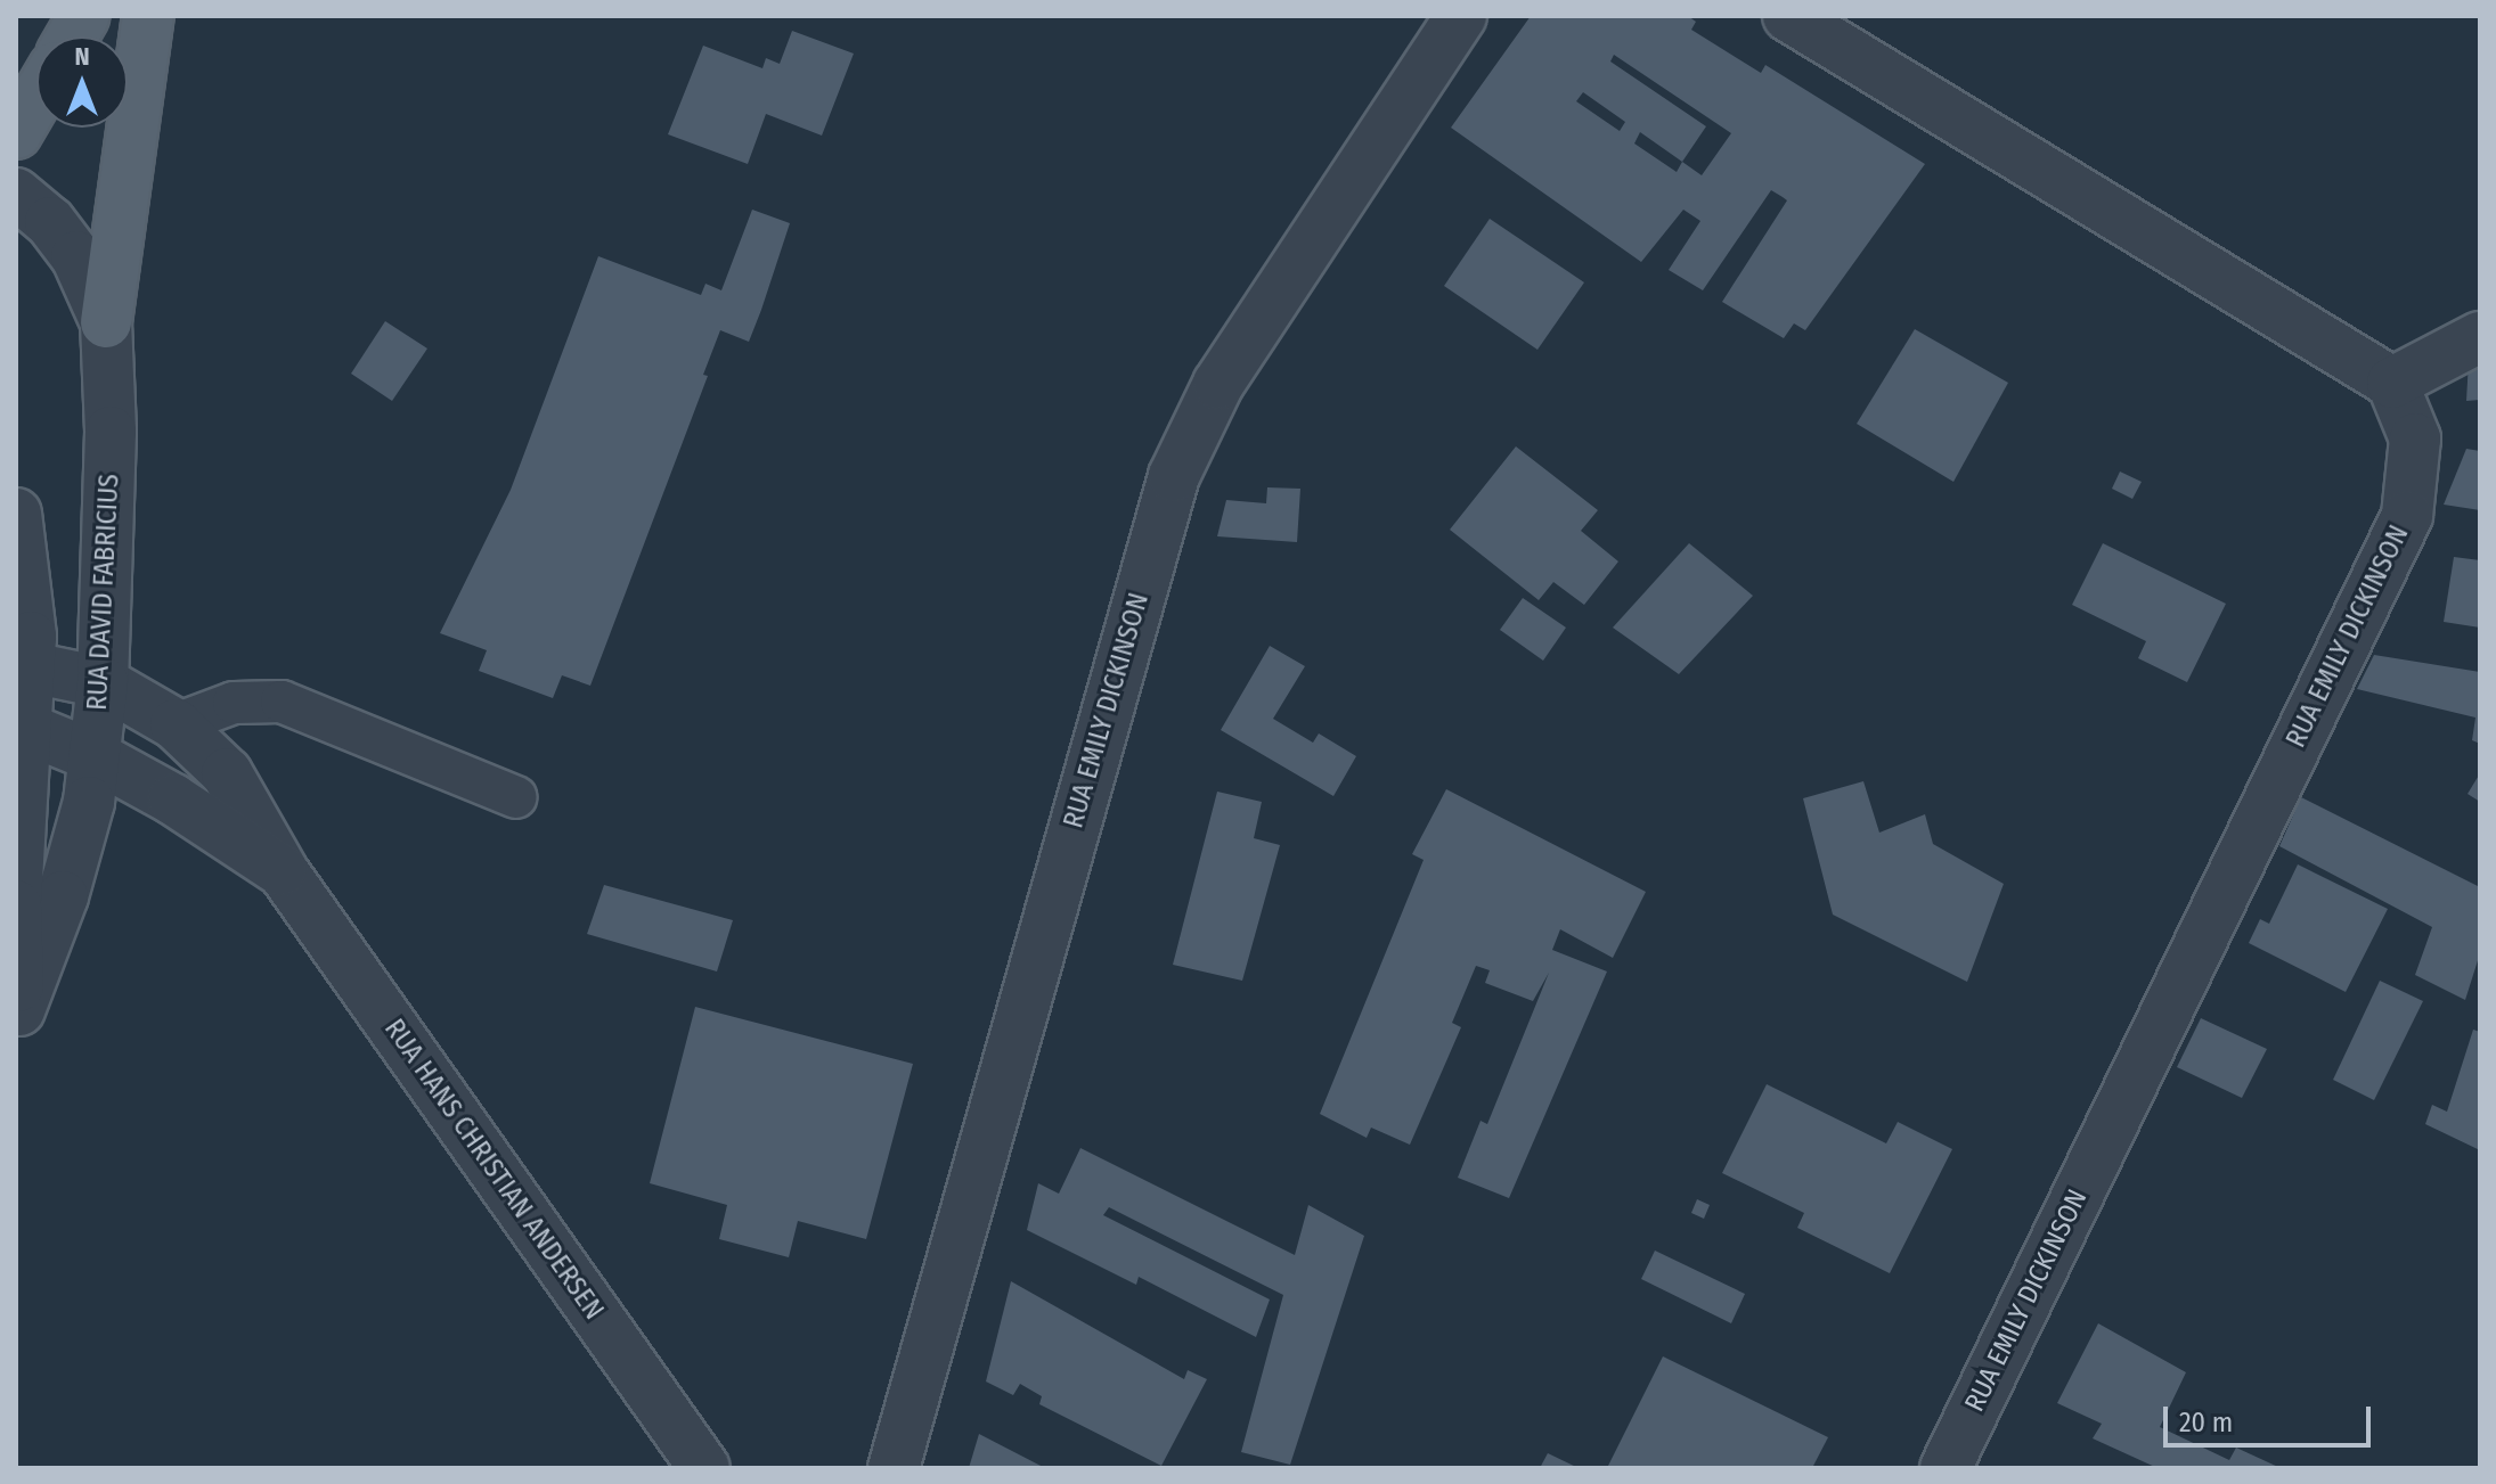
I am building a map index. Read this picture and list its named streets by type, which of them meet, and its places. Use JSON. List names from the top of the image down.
{
  "streets": {
    "street": ["RUA DAVID FABRICIUS", "RUA EMILY DICKINSON", "RUA HANS CHRISTIAN ANDERSEN"]
  },
  "crossings": [
    ["RUA DAVID FABRICIUS", "RUA HANS CHRISTIAN ANDERSEN"]
  ],
  "scale_bar": "20 m",
  "north": "top"
}
